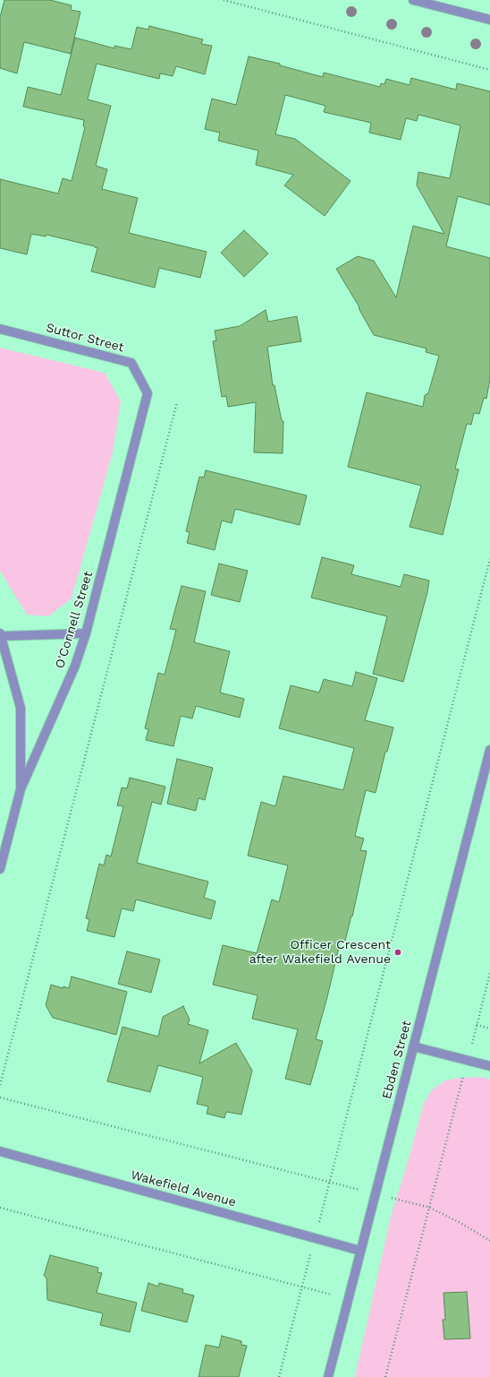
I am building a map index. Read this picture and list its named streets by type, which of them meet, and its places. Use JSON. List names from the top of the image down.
{
  "streets": {
    "street": [
      "Suttor Street",
      "O'Connell Street",
      "Ebden Street",
      "Wakefield Avenue"
    ]
  },
  "crossings": [
    ["Suttor Street", "O'Connell Street"],
    ["Ebden Street", "Wakefield Avenue"]
  ],
  "places": ["Officer Crescent after Wakefield Avenue"]
}
